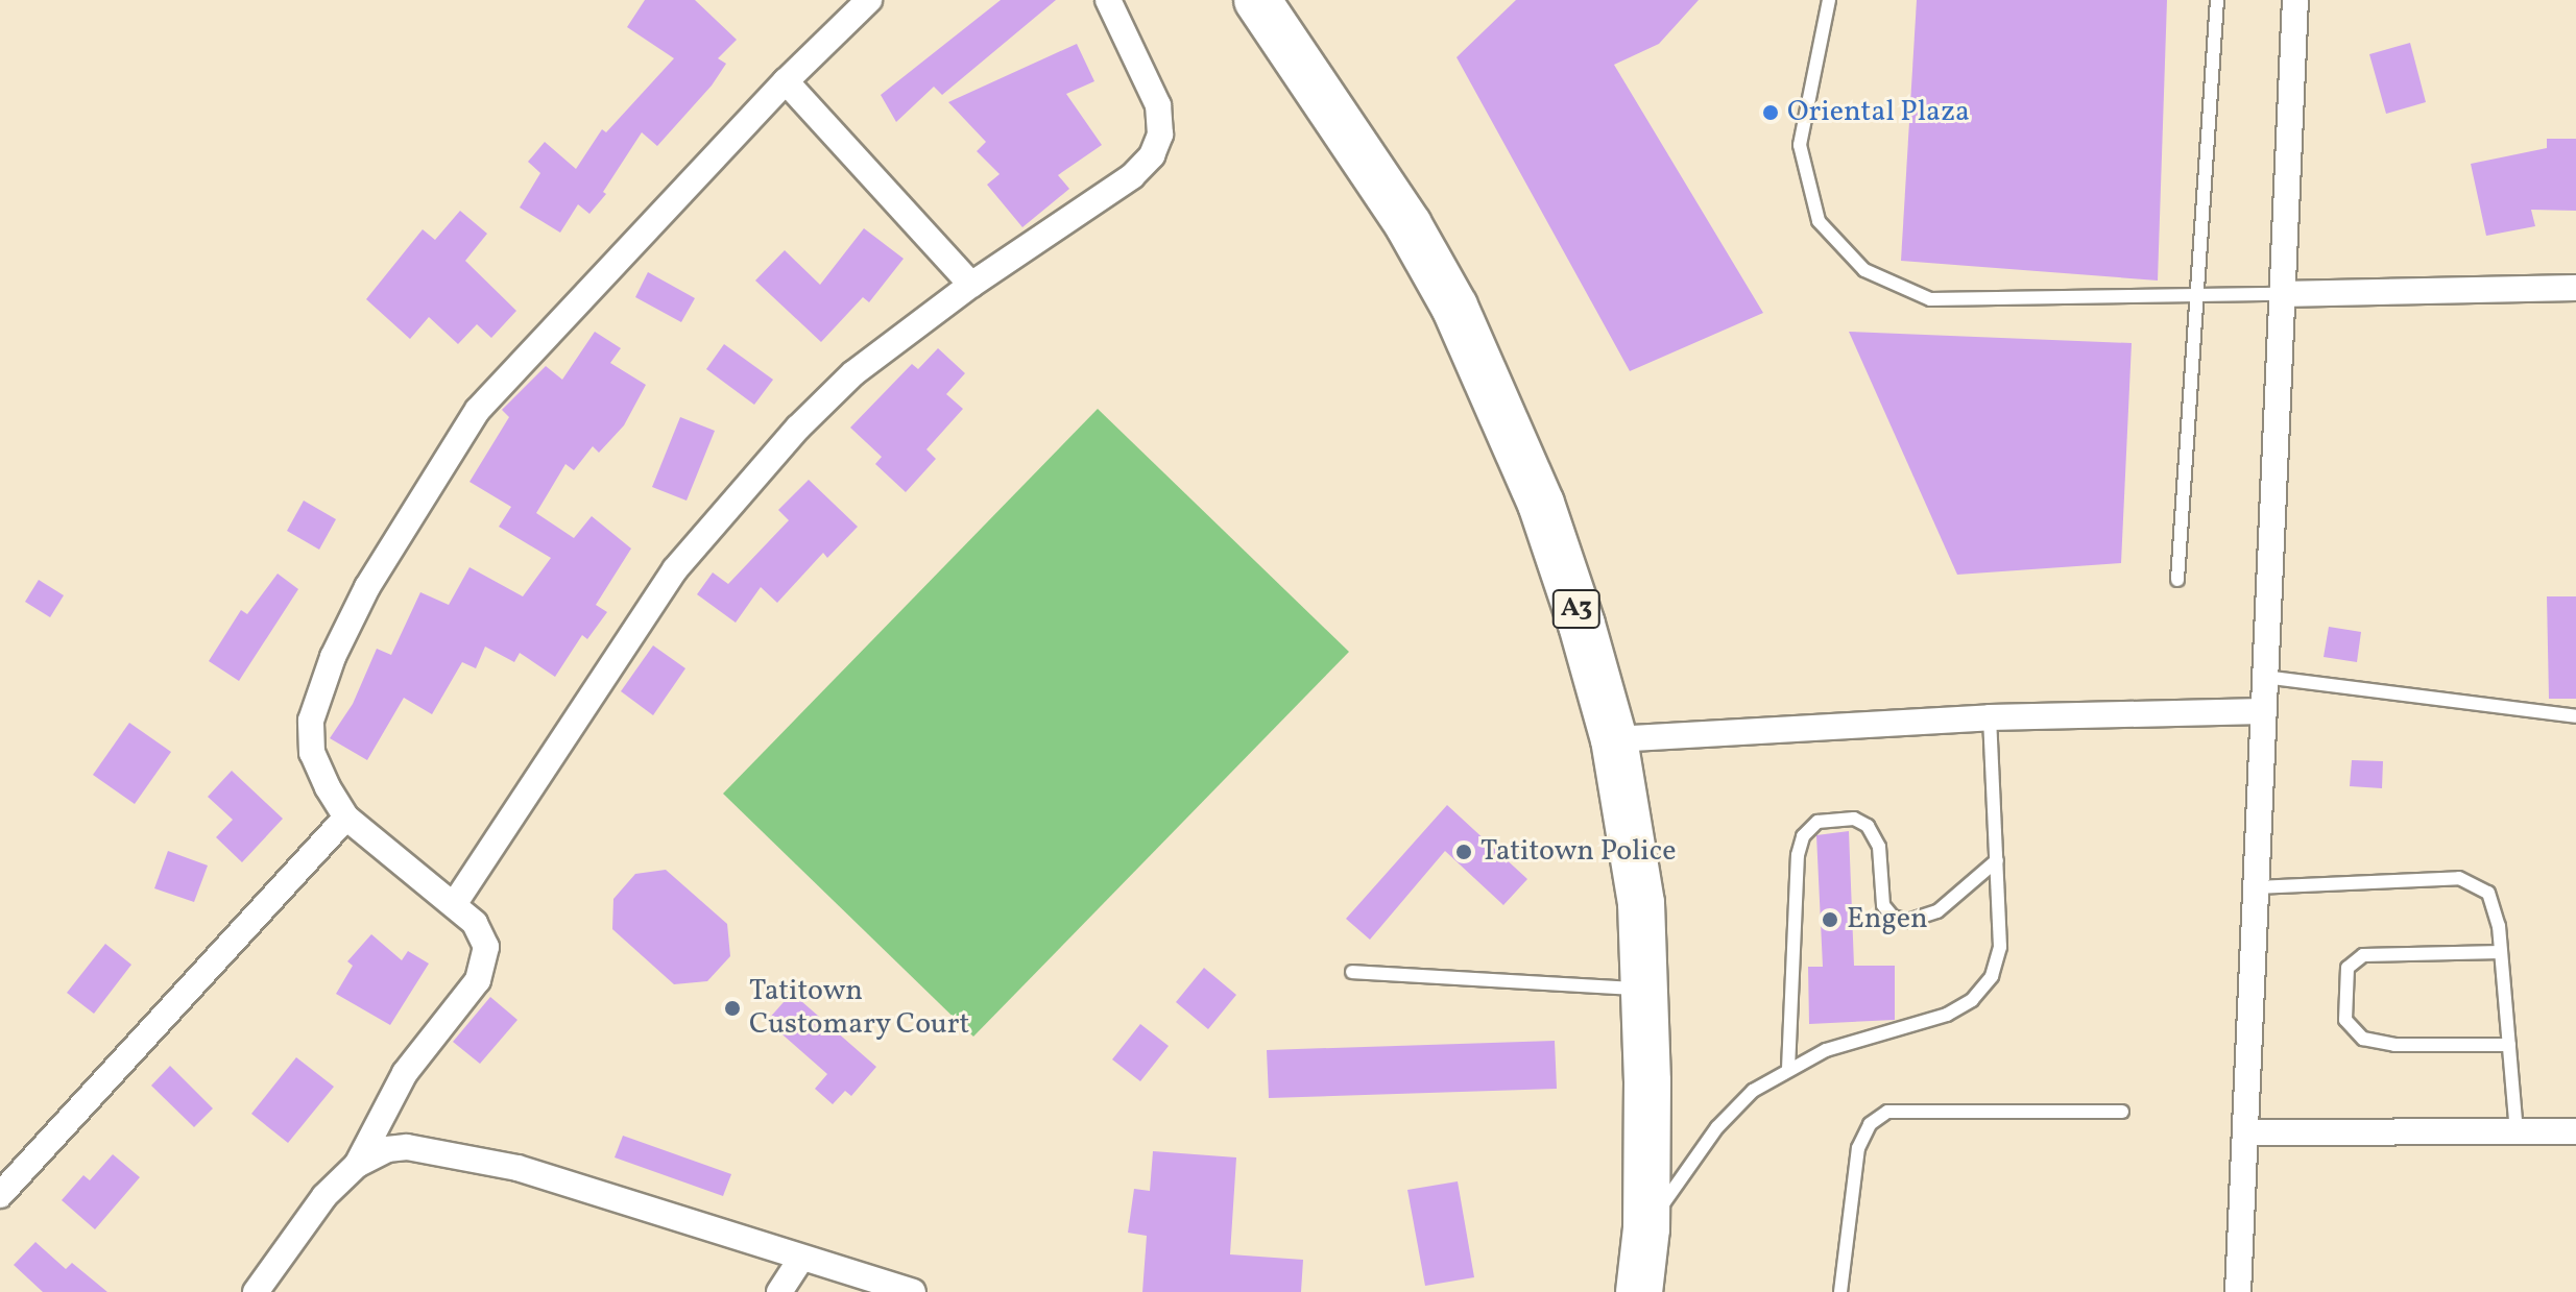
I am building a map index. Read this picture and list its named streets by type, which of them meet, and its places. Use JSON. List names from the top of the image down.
{
  "streets": {
    "highway": ["A3"]
  },
  "places": [
    "Oriental Plaza",
    "Tatitown Police",
    "Engen",
    "Tatitown Customary Court"
  ]
}
